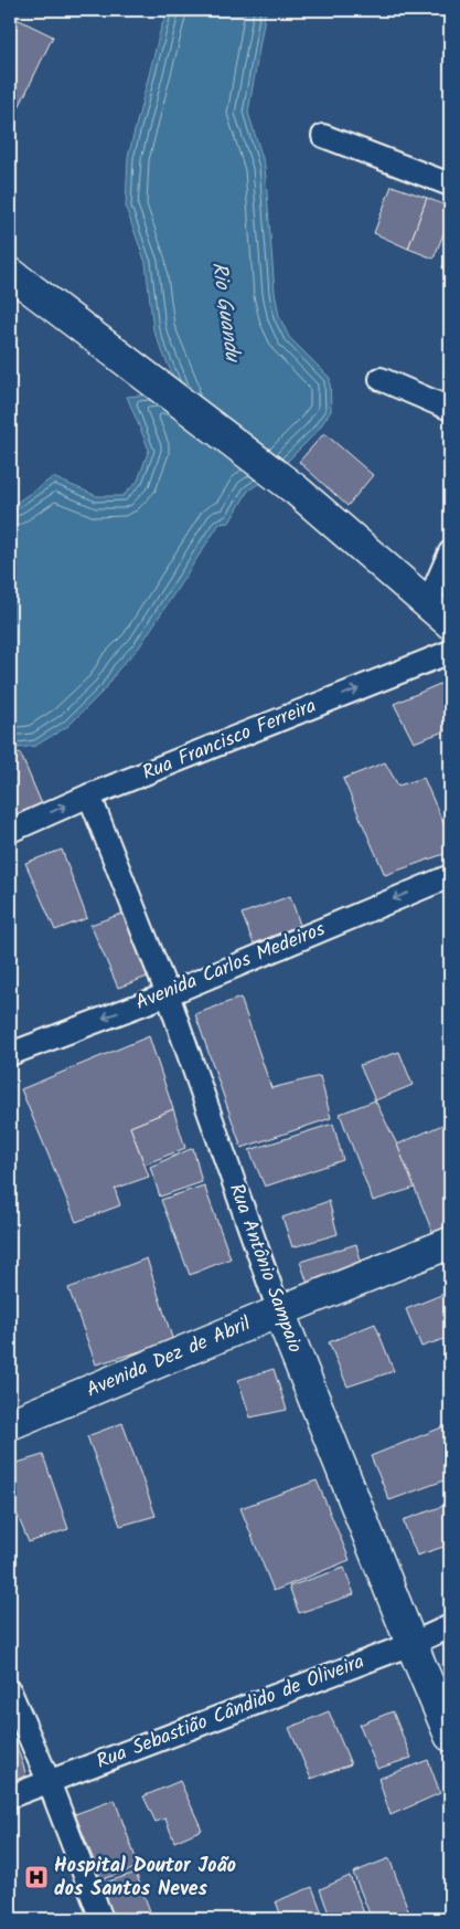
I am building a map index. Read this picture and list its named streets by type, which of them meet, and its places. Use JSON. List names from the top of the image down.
{
  "streets": {
    "street": [
      "Rua Francisco Ferreira",
      "Avenida Carlos Medeiros",
      "Rua Antônio Sampaio",
      "Avenida Dez de Abril",
      "Rua Sebastião Cândido de Oliveira"
    ]
  },
  "crossings": [
    ["Rua Francisco Ferreira", "Rua Antônio Sampaio"],
    ["Avenida Carlos Medeiros", "Rua Antônio Sampaio"],
    ["Rua Antônio Sampaio", "Avenida Dez de Abril"],
    ["Rua Antônio Sampaio", "Rua Sebastião Cândido de Oliveira"]
  ],
  "one_way": ["Rua Francisco Ferreira", "Avenida Carlos Medeiros"],
  "water": ["Rio Guandu"],
  "places": {
    "hospital": ["Hospital Doutor João dos Santos Neves"]
  }
}
